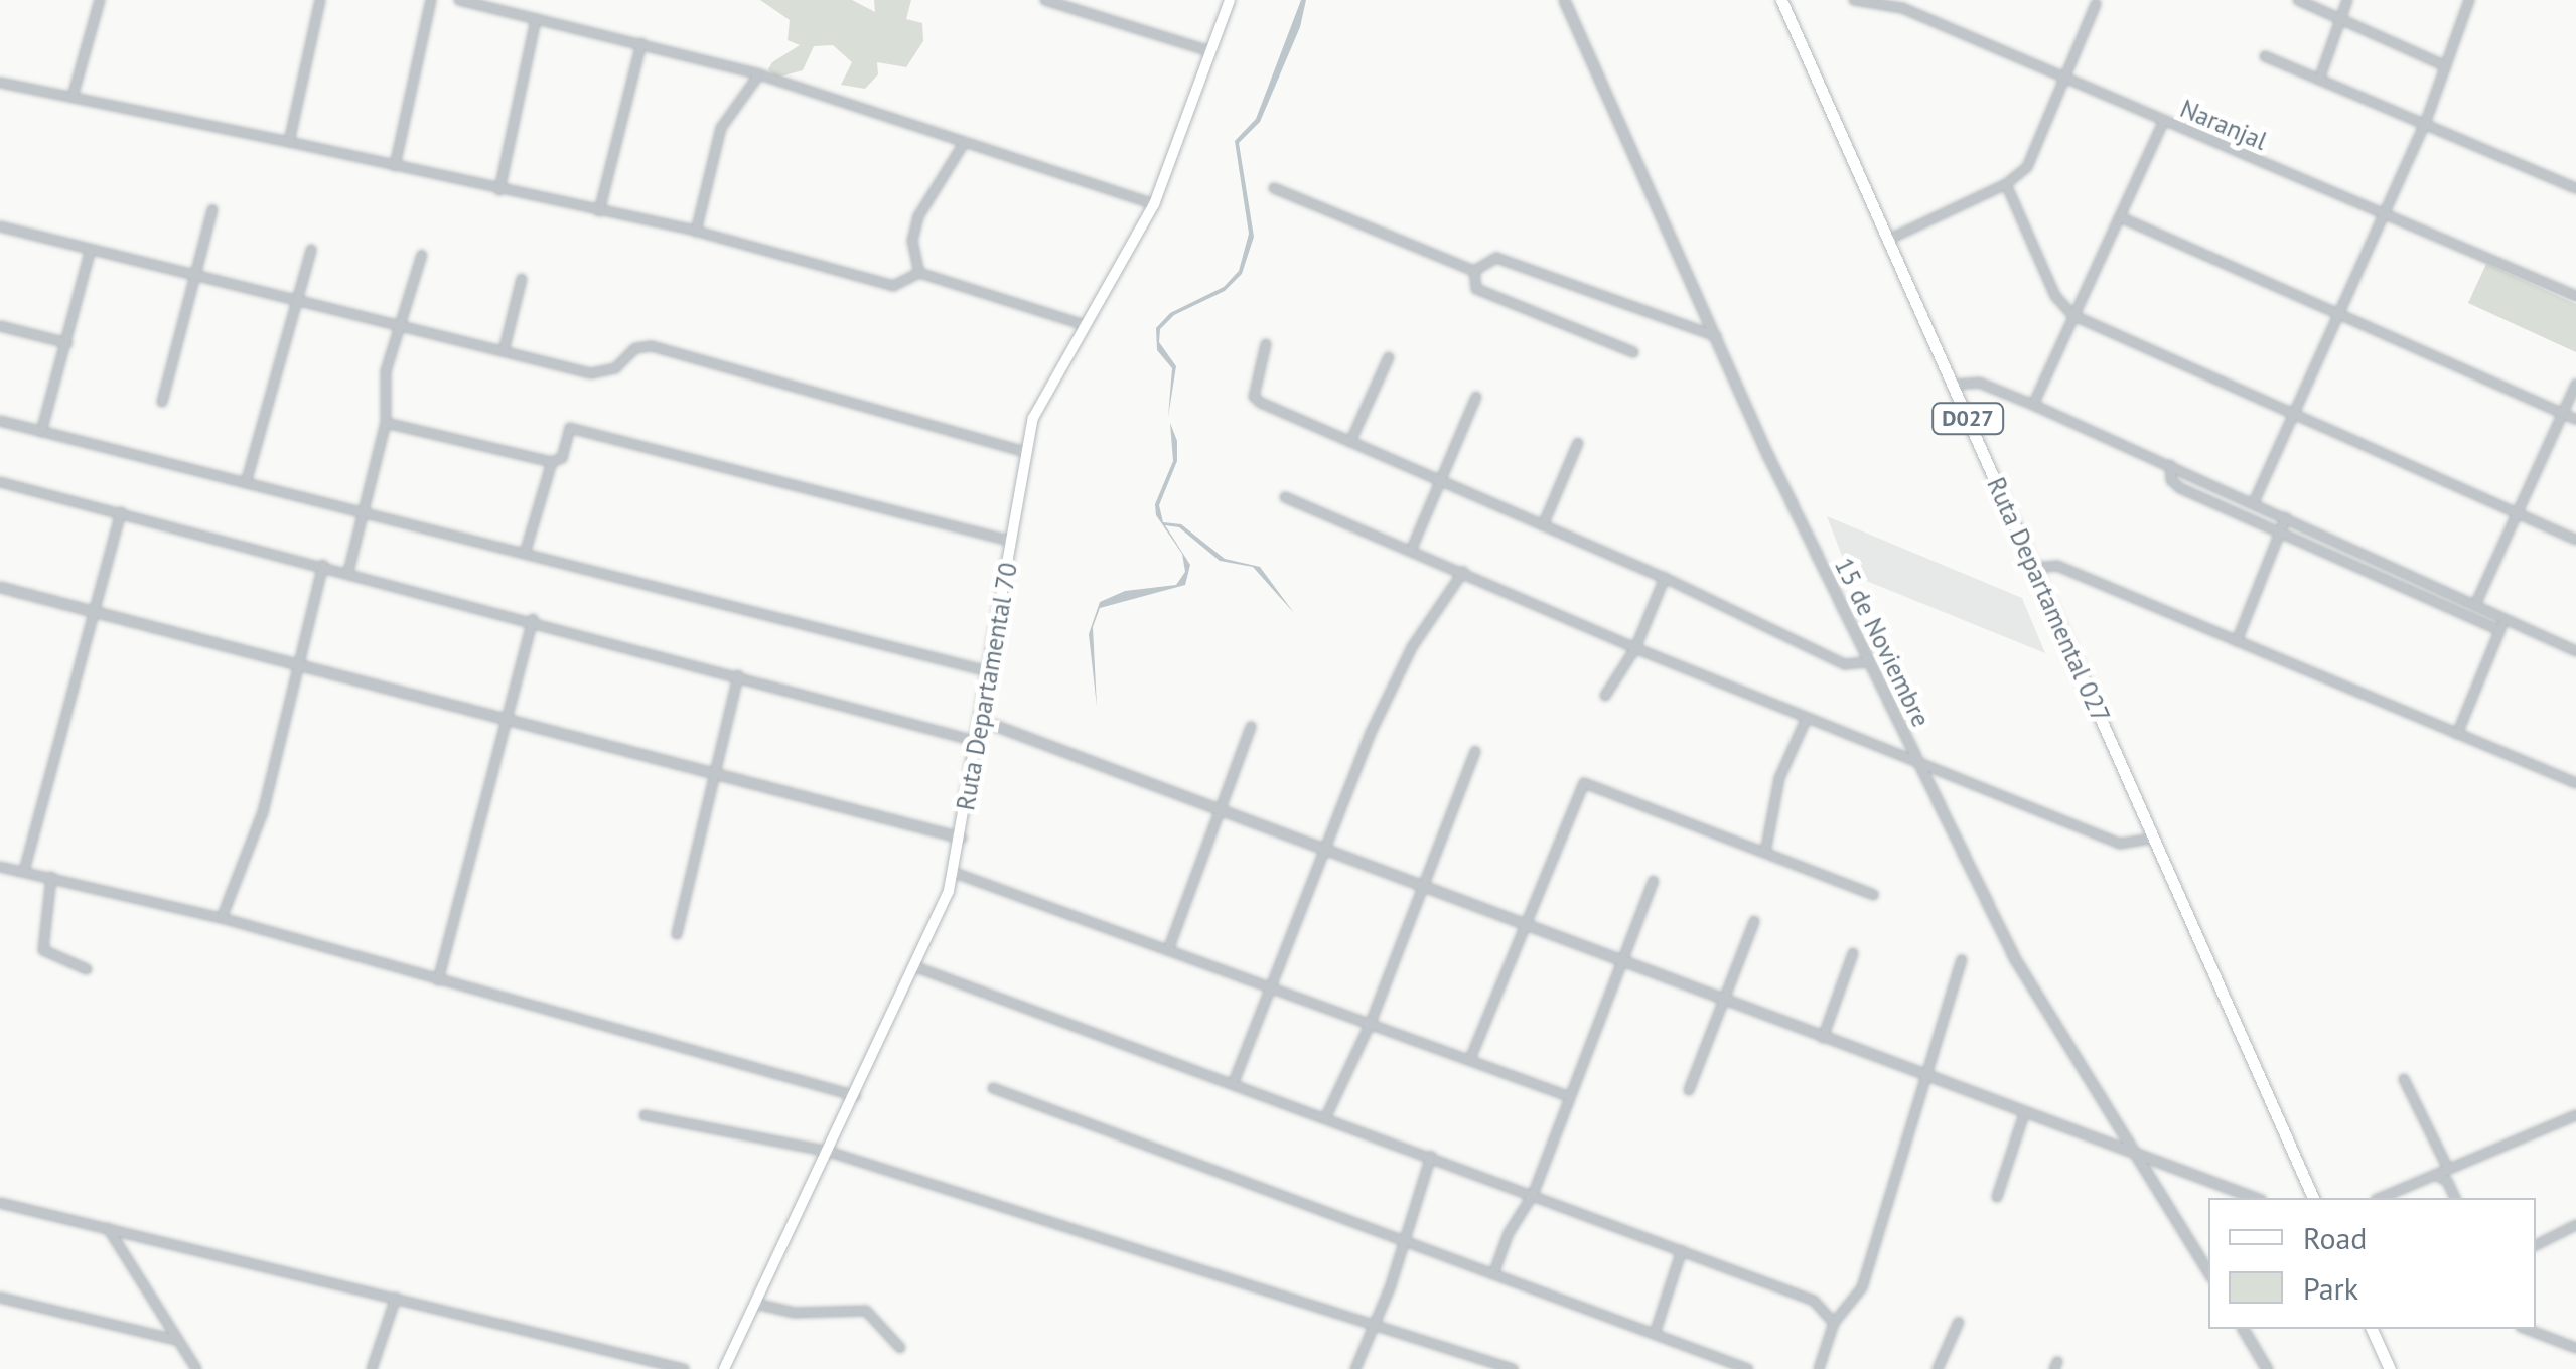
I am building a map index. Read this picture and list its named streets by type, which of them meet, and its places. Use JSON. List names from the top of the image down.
{
  "streets": {
    "main road": ["D027", "Ruta Departamental 027", "Ruta Departamental 70"],
    "street": ["Naranjal", "15 de Noviembre"]
  },
  "legend": ["Road", "Park"]
}
